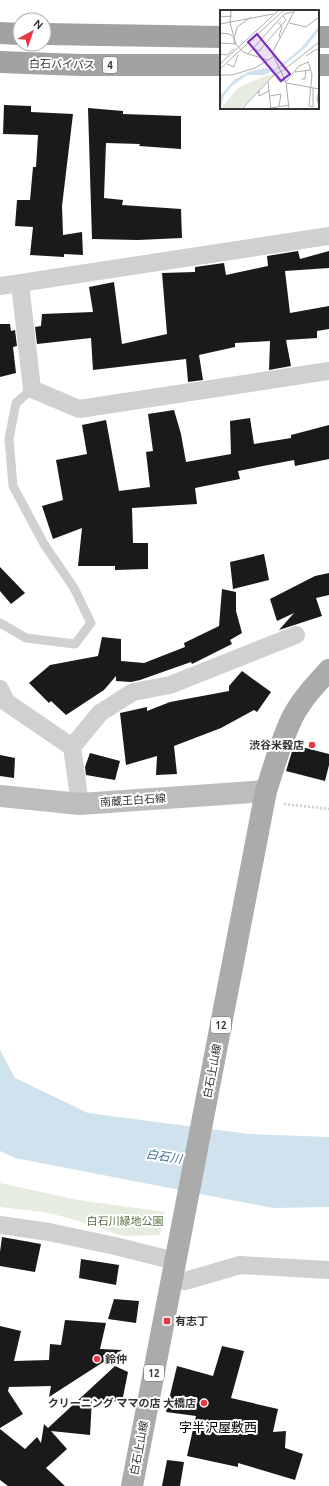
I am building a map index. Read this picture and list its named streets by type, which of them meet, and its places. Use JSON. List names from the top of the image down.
{
  "streets": {
    "highway": ["白石バイパス", "4"],
    "main road": ["南蔵王白石線", "12", "白石上山線"]
  },
  "crossings": [
    ["南蔵王白石線", "白石上山線"]
  ],
  "districts": ["字半沢屋敷西"],
  "water": ["白石川"],
  "parks": ["白石川緑地公園"],
  "places": {
    "other": ["渋谷米穀店", "鈴仲", "クリーニング ママの店 大橋店"],
    "transit": ["有志丁"]
  },
  "north": "top right"
}
